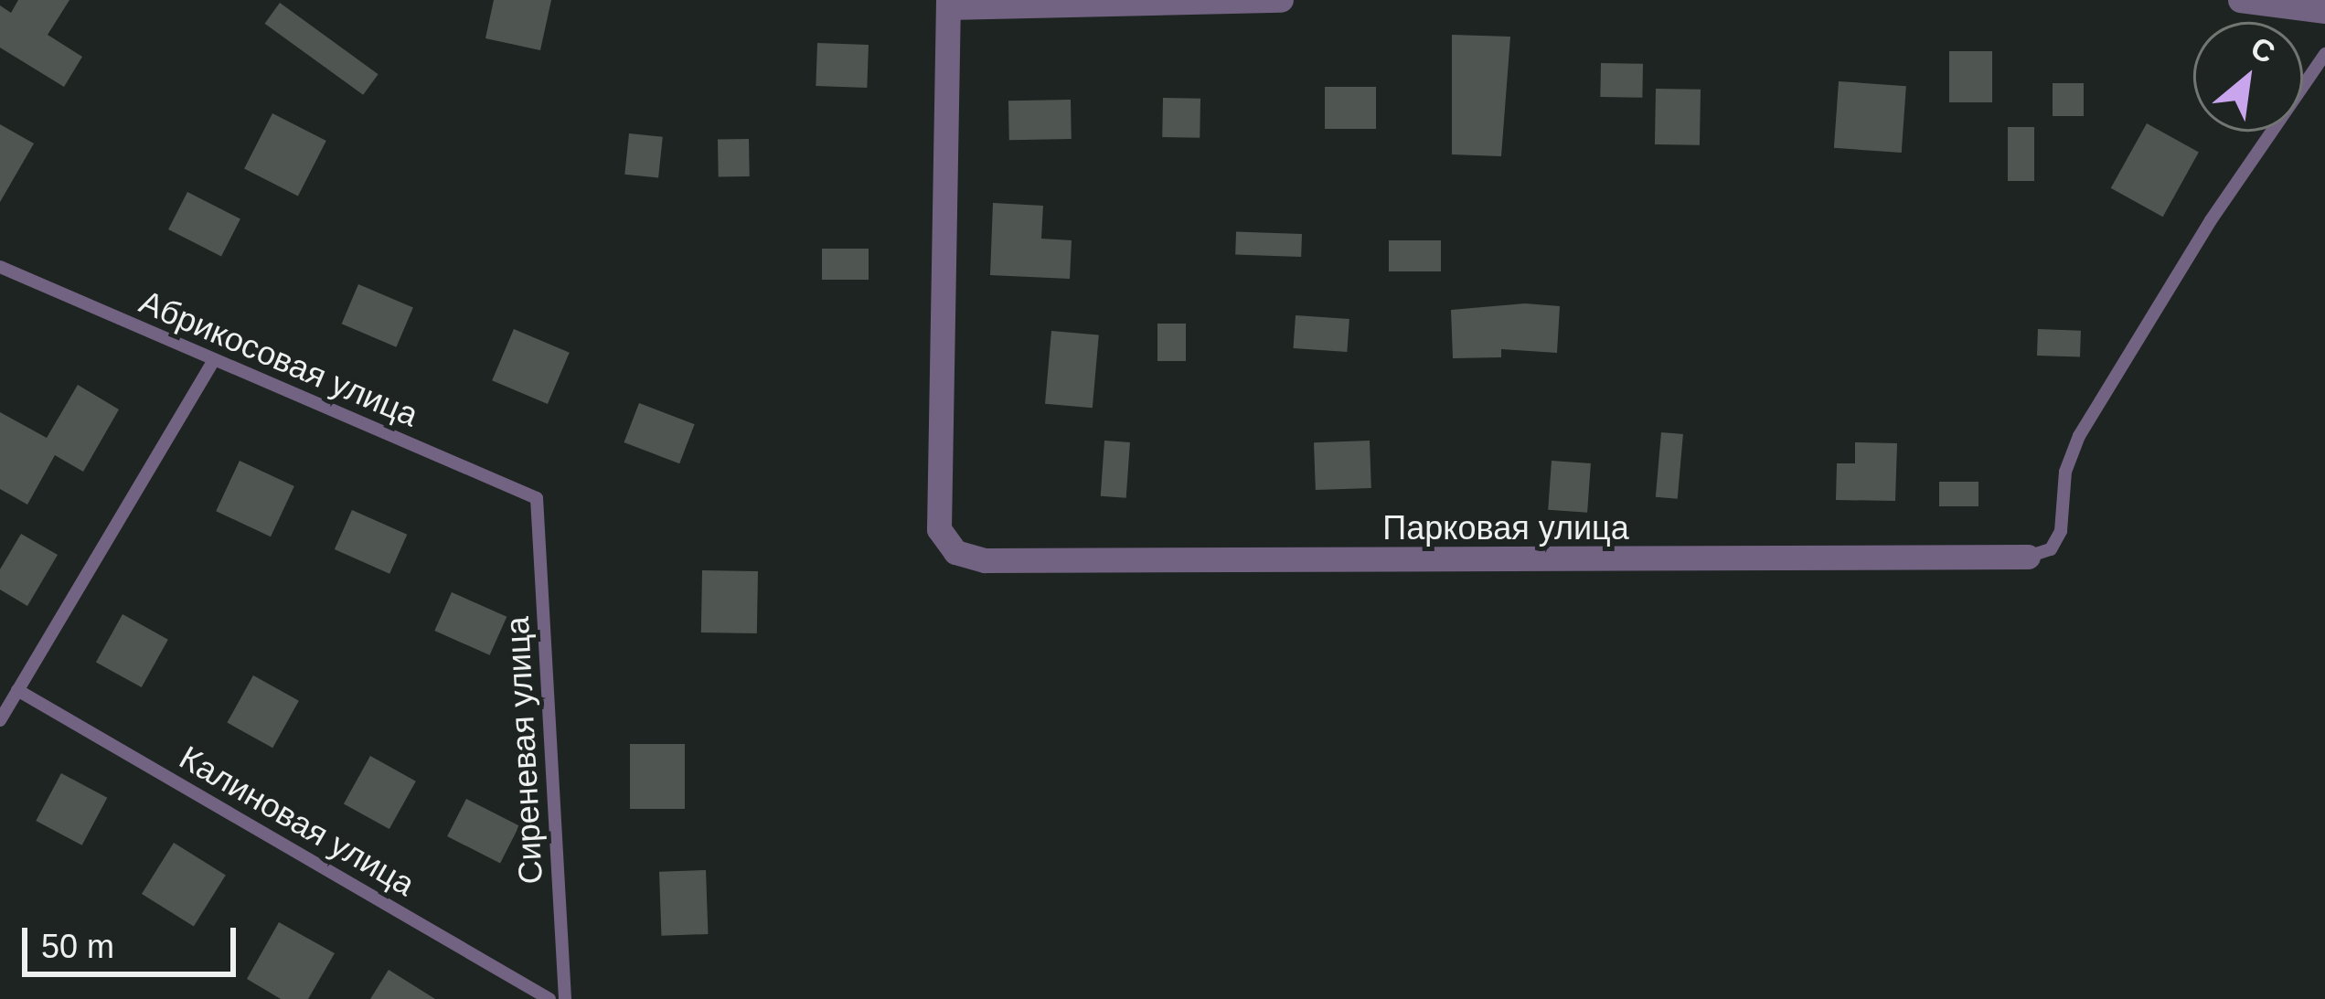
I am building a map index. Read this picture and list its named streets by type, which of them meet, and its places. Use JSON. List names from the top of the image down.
{
  "streets": {
    "street": ["Парковая улица"],
    "lane": ["Абрикосовая улица", "Сиреневая улица", "Калиновая улица"]
  },
  "crossings": [
    ["Абрикосовая улица", "Сиреневая улица"]
  ],
  "scale_bar": "50 m",
  "north": "top right"
}
